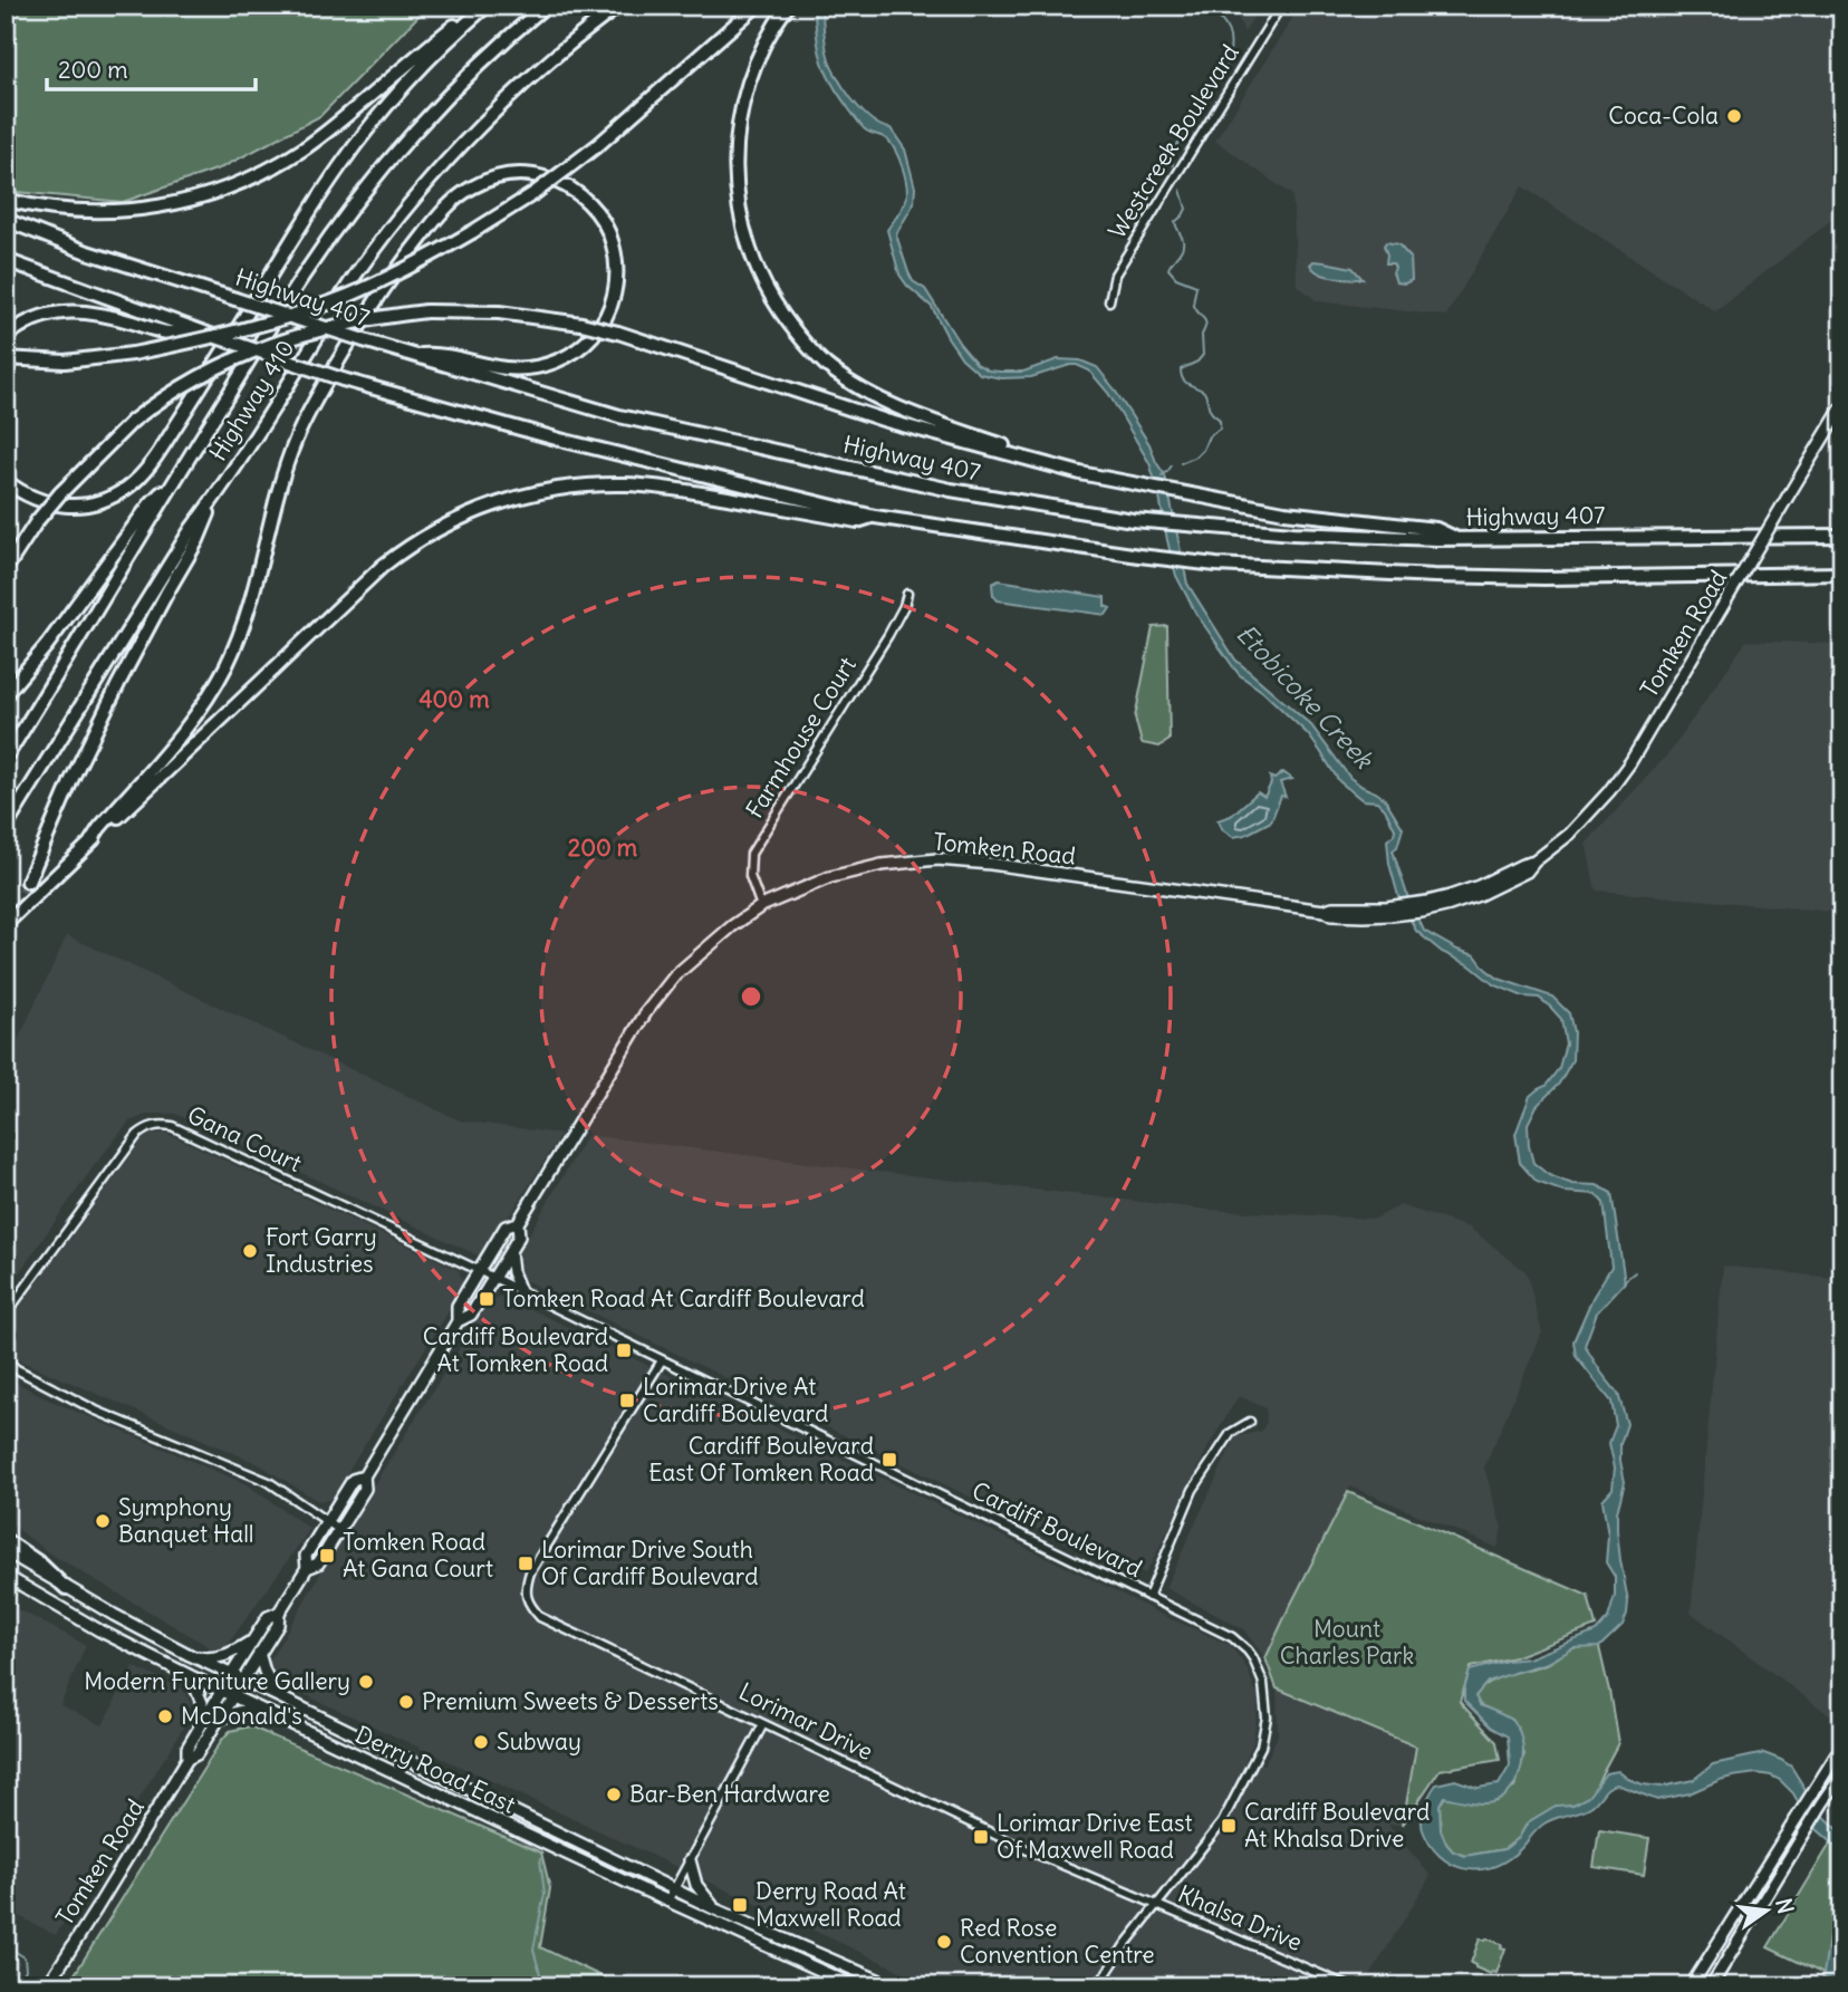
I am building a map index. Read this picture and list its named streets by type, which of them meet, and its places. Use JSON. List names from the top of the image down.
{
  "streets": {
    "highway": ["Highway 407", "Highway 410"],
    "main road": ["Tomken Road", "Derry Road East"],
    "street": [
      "Westcreek Boulevard",
      "Farmhouse Court",
      "Gana Court",
      "Cardiff Boulevard",
      "Lorimar Drive",
      "Khalsa Drive"
    ]
  },
  "crossings": [
    ["Tomken Road", "Farmhouse Court"],
    ["Tomken Road", "Gana Court"],
    ["Tomken Road", "Cardiff Boulevard"],
    ["Tomken Road", "Derry Road East"],
    ["Gana Court", "Cardiff Boulevard"],
    ["Cardiff Boulevard", "Lorimar Drive"],
    ["Cardiff Boulevard", "Khalsa Drive"],
    ["Lorimar Drive", "Khalsa Drive"]
  ],
  "water": ["Etobicoke Creek"],
  "parks": ["Mount Charles Park"],
  "places": {
    "other": [
      "Coca-Cola",
      "Fort Garry Industries",
      "Symphony Banquet Hall",
      "Modern Furniture Gallery",
      "Premium Sweets & Desserts",
      "McDonald's",
      "Subway",
      "Bar-Ben Hardware",
      "Red Rose Convention Centre"
    ],
    "transit": [
      "Tomken Road At Cardiff Boulevard",
      "Cardiff Boulevard At Tomken Road",
      "Lorimar Drive At Cardiff Boulevard",
      "Cardiff Boulevard East Of Tomken Road",
      "Tomken Road At Gana Court",
      "Lorimar Drive South Of Cardiff Boulevard",
      "Cardiff Boulevard At Khalsa Drive",
      "Lorimar Drive East Of Maxwell Road",
      "Derry Road At Maxwell Road"
    ]
  },
  "scale_bar": "200 m",
  "north": "right",
  "rings": ["400 m", "200 m"]
}
